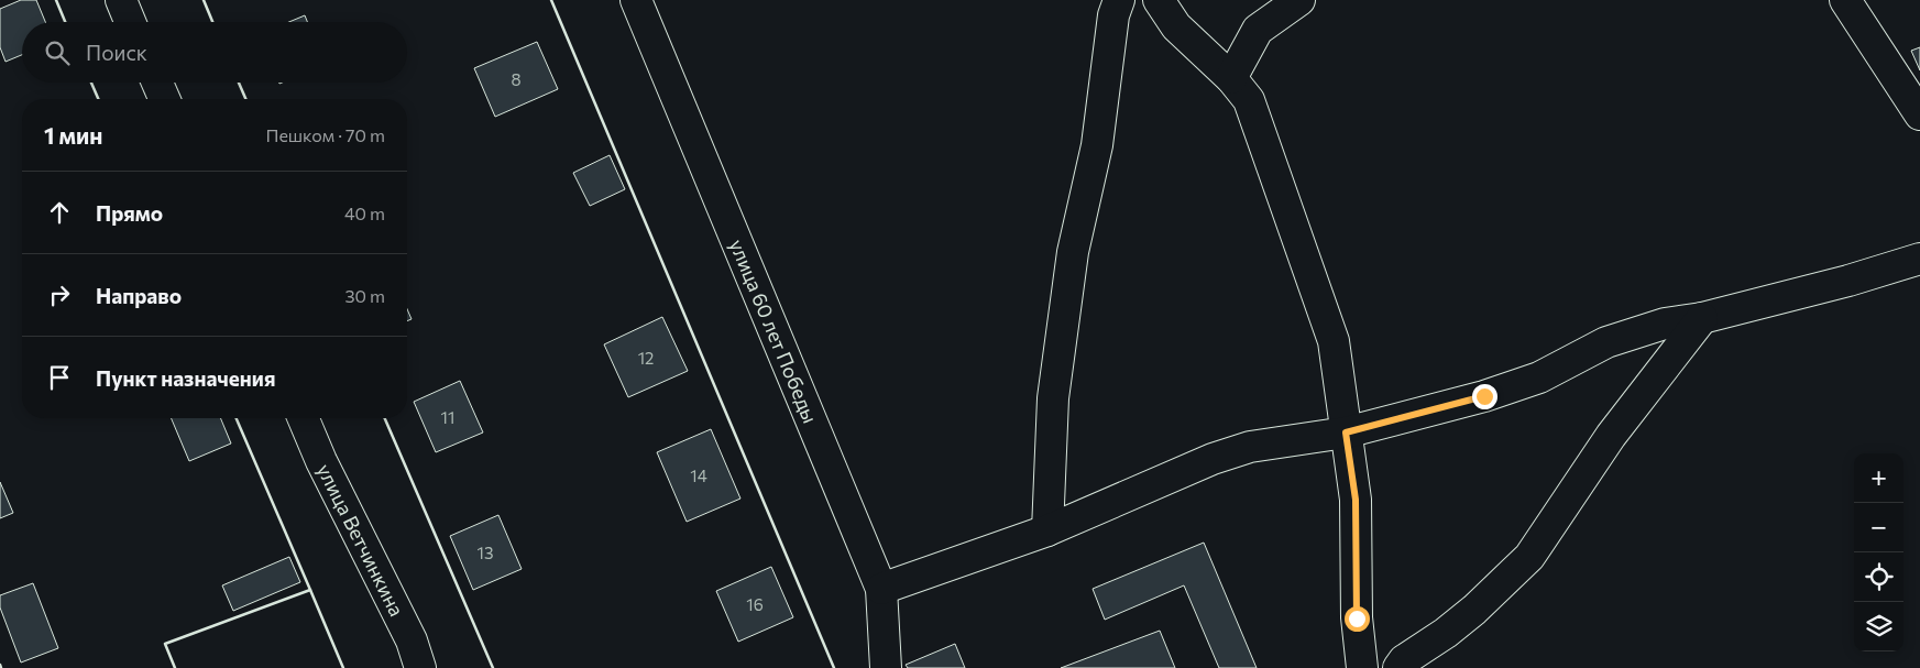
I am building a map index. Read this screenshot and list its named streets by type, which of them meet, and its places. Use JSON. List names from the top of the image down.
{
  "streets": {
    "street": ["улица 60 лет Победы", "улица Ветчинкина"]
  },
  "house_numbers": [
    "8",
    "12",
    "11",
    "14",
    "13",
    "16"
  ],
  "page": {
    "search": "Поиск",
    "heading": ["1 мин", "Пешком · 70 m"],
    "list": [
      ["Прямо", "40 m"],
      ["Направо", "30 m"],
      "Пункт назначения"
    ],
    "map_buttons": ["+", "−"]
  }
}
